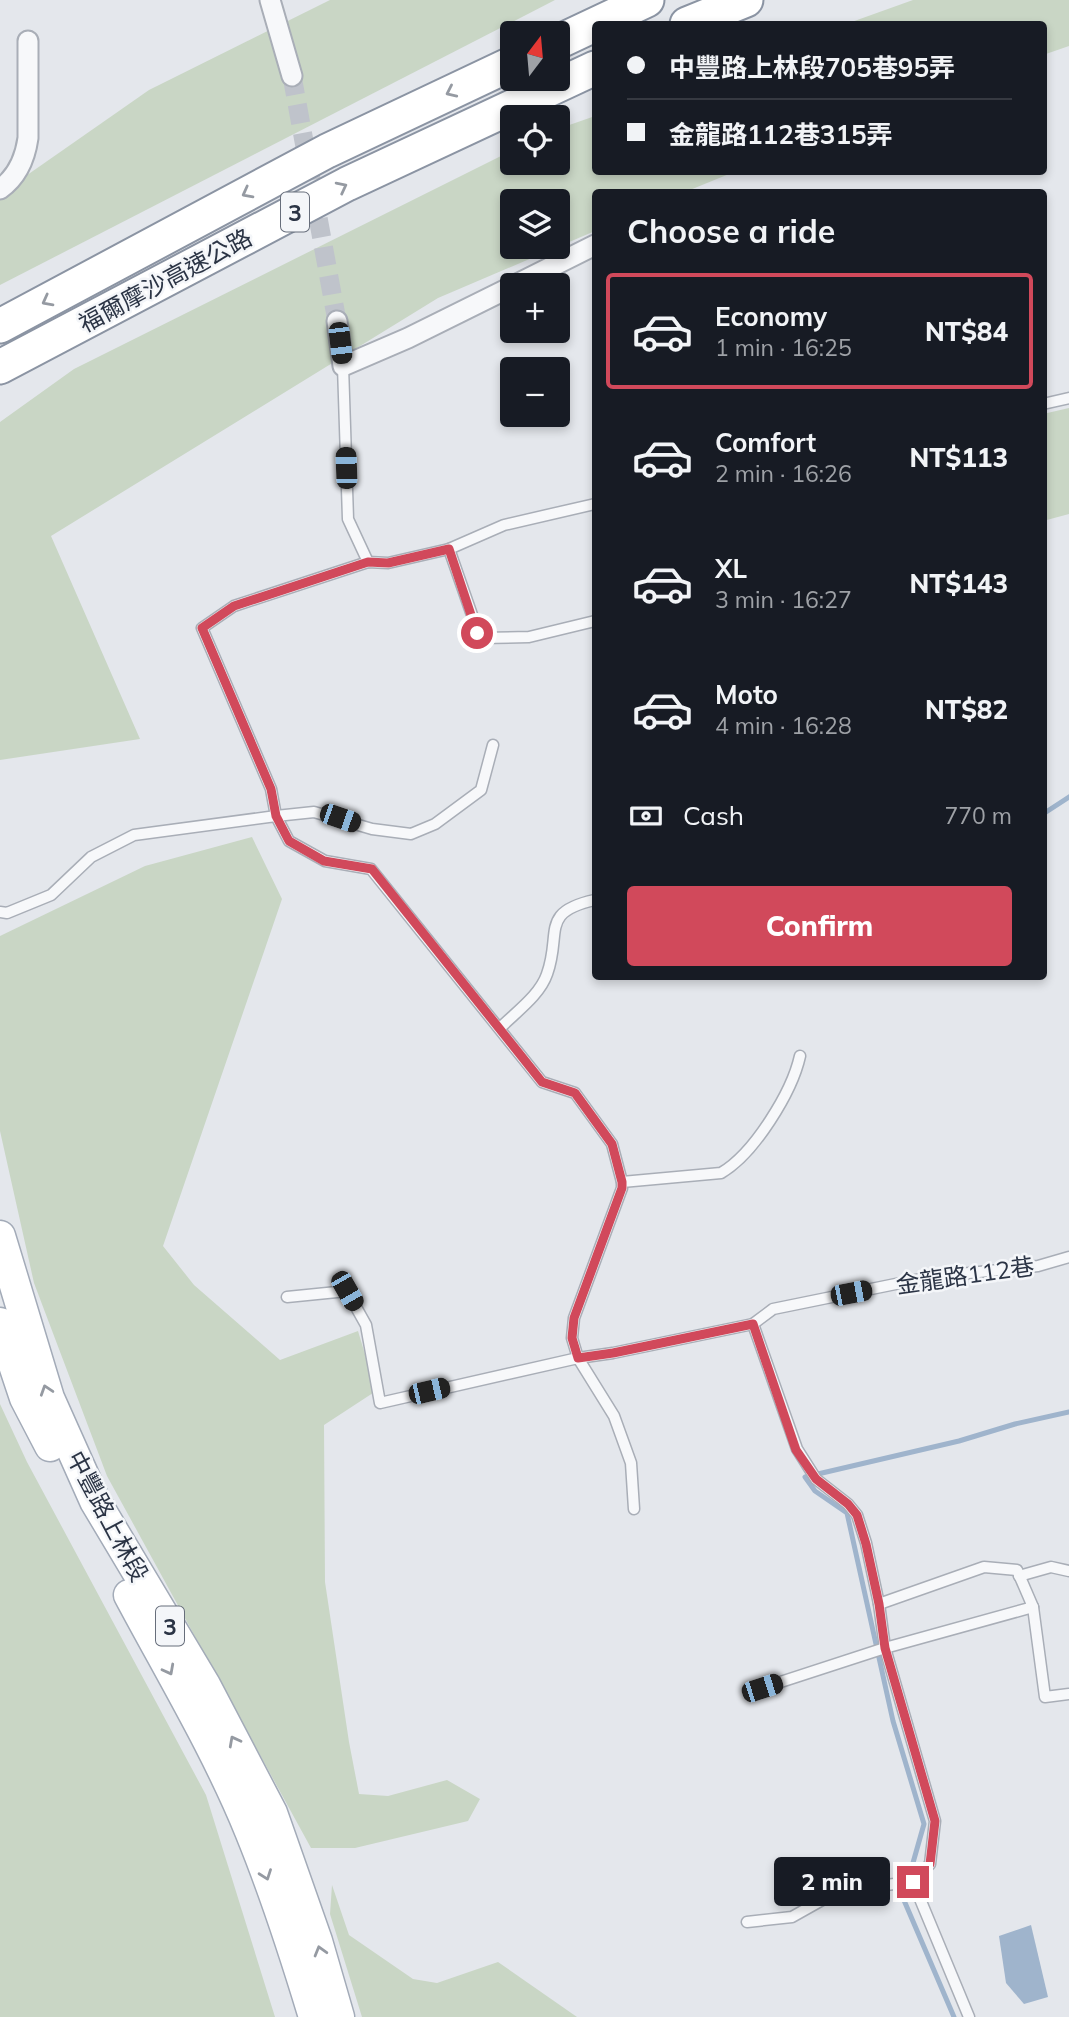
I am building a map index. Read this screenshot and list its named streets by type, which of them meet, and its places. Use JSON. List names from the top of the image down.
{
  "streets": {
    "highway": ["3", "福爾摩沙高速公路"],
    "main road": ["中豐路上林段"],
    "lane": ["金龍路112巷"]
  },
  "north": "top",
  "page": {
    "map_buttons": ["+", "−"],
    "banner": ["中豐路上林段705巷95弄", "金龍路112巷315弄"],
    "heading": "Choose a ride",
    "list": [
      {
        "name": "Economy",
        "note": "1 min · 16:25",
        "value": "NT$84"
      },
      {
        "name": "Comfort",
        "note": "2 min · 16:26",
        "value": "NT$113"
      },
      {
        "name": "XL",
        "note": "3 min · 16:27",
        "value": "NT$143"
      },
      {
        "name": "Moto",
        "note": "4 min · 16:28",
        "value": "NT$82"
      }
    ],
    "pay": ["Cash", "770 m"],
    "buttons": "Confirm",
    "bubble": "2 min"
  }
}
